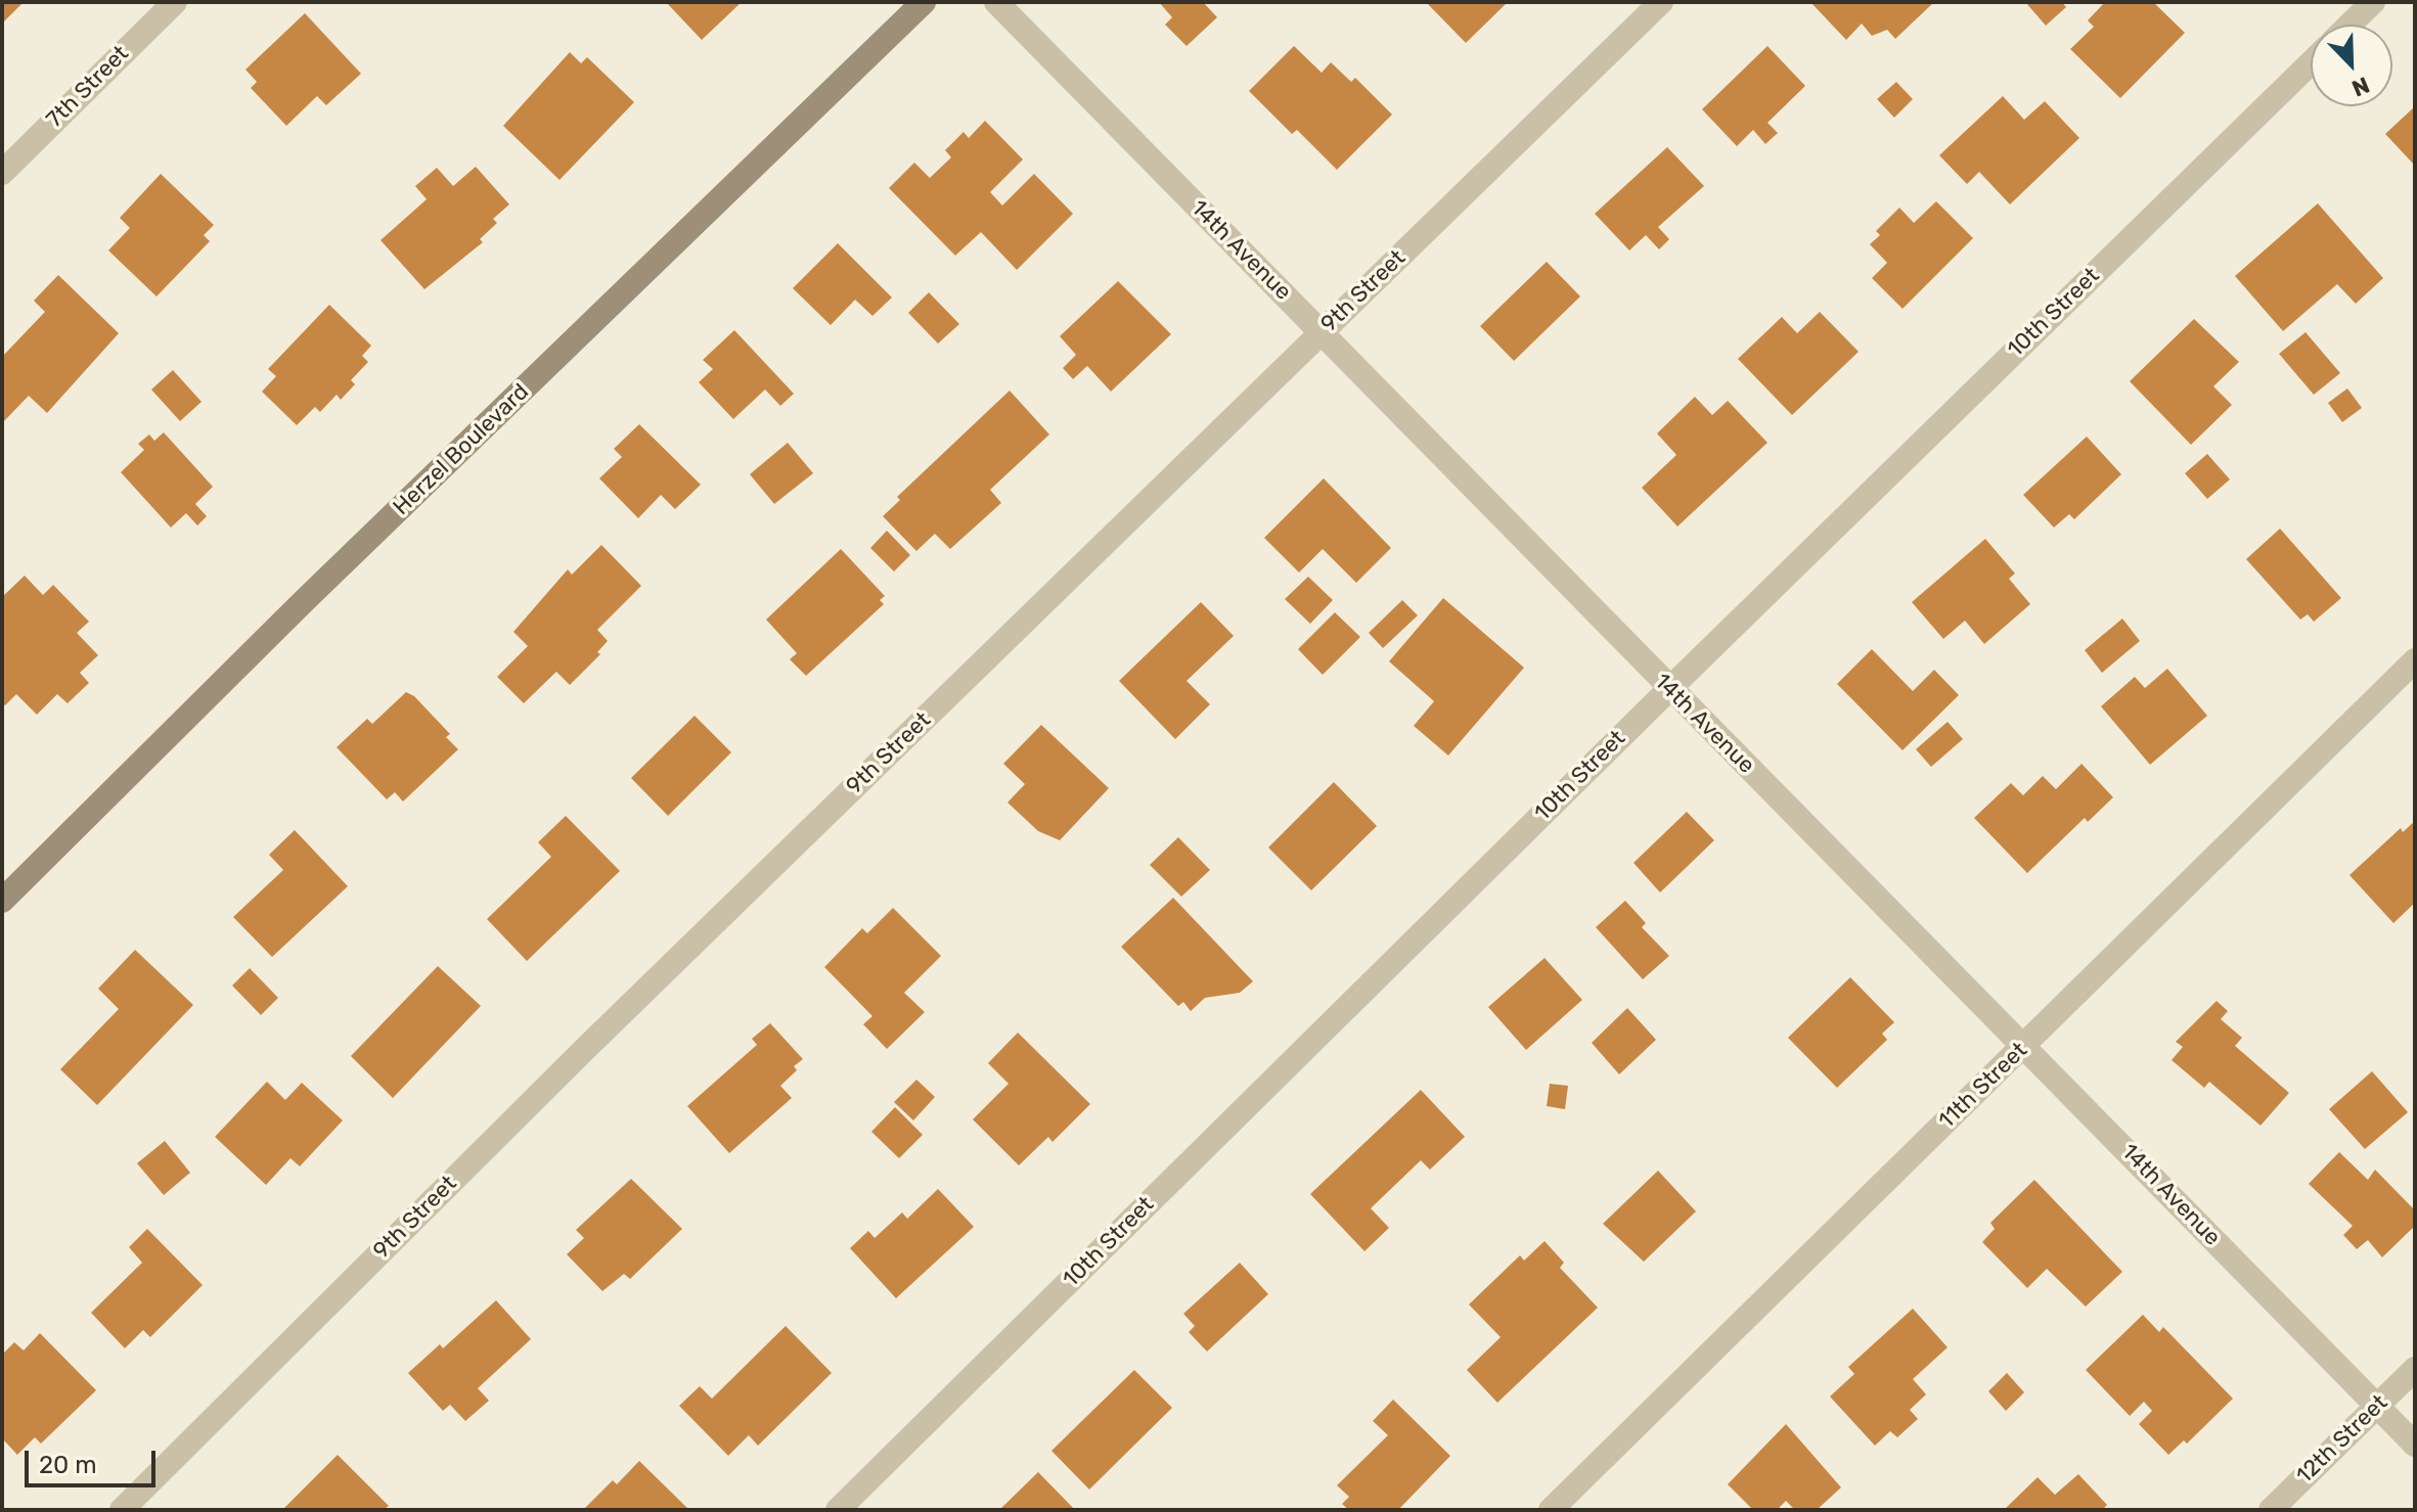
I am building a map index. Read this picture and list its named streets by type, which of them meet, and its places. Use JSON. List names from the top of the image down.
{
  "streets": {
    "street": [
      "7th Street",
      "14th Avenue",
      "9th Street",
      "10th Street",
      "Herzel Boulevard",
      "11th Street",
      "12th Street"
    ]
  },
  "crossings": [
    ["14th Avenue", "9th Street"],
    ["14th Avenue", "10th Street"],
    ["14th Avenue", "11th Street"],
    ["14th Avenue", "12th Street"]
  ],
  "scale_bar": "20 m",
  "north": "bottom right"
}
